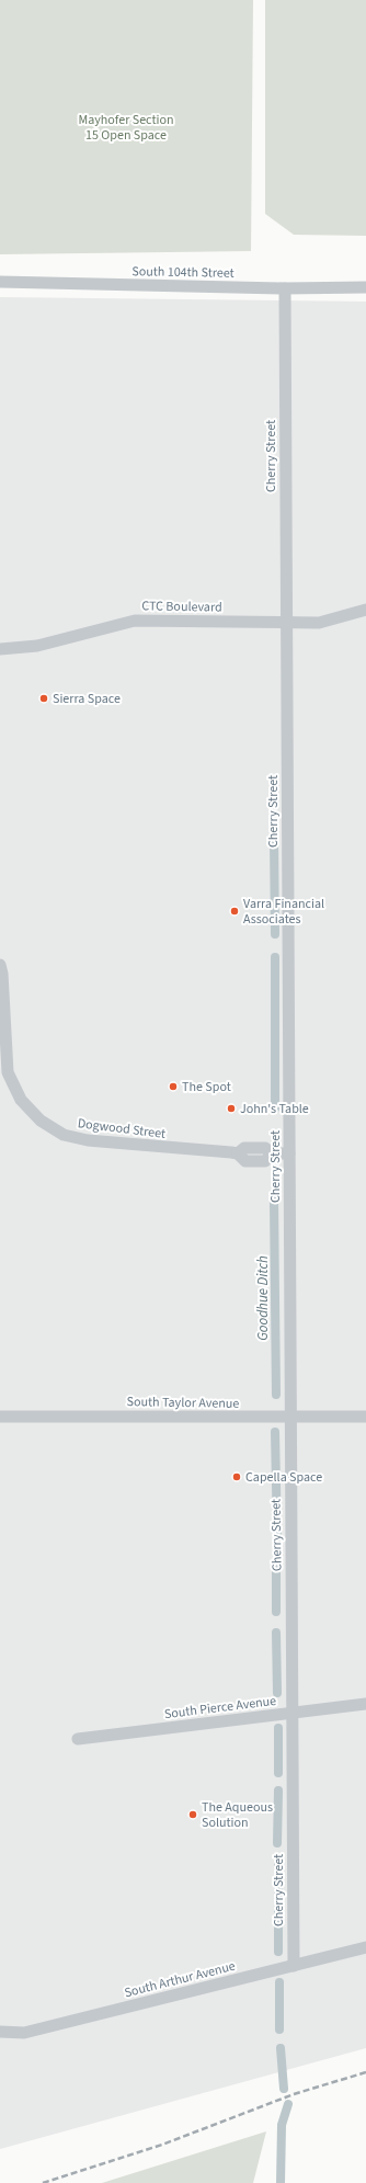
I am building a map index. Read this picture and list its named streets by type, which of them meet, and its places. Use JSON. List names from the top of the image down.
{
  "streets": {
    "street": [
      "South 104th Street",
      "Cherry Street",
      "CTC Boulevard",
      "Dogwood Street",
      "South Taylor Avenue",
      "South Pierce Avenue",
      "South Arthur Avenue"
    ]
  },
  "crossings": [
    ["South 104th Street", "Cherry Street"],
    ["Cherry Street", "CTC Boulevard"],
    ["Cherry Street", "Dogwood Street"],
    ["Cherry Street", "South Taylor Avenue"],
    ["Cherry Street", "South Pierce Avenue"],
    ["Cherry Street", "South Arthur Avenue"]
  ],
  "water": ["Goodhue Ditch"],
  "parks": ["Mayhofer Section 15 Open Space"],
  "places": [
    "Sierra Space",
    "Varra Financial Associates",
    "The Spot",
    "John's Table",
    "Capella Space",
    "The Aqueous Solution"
  ]
}
